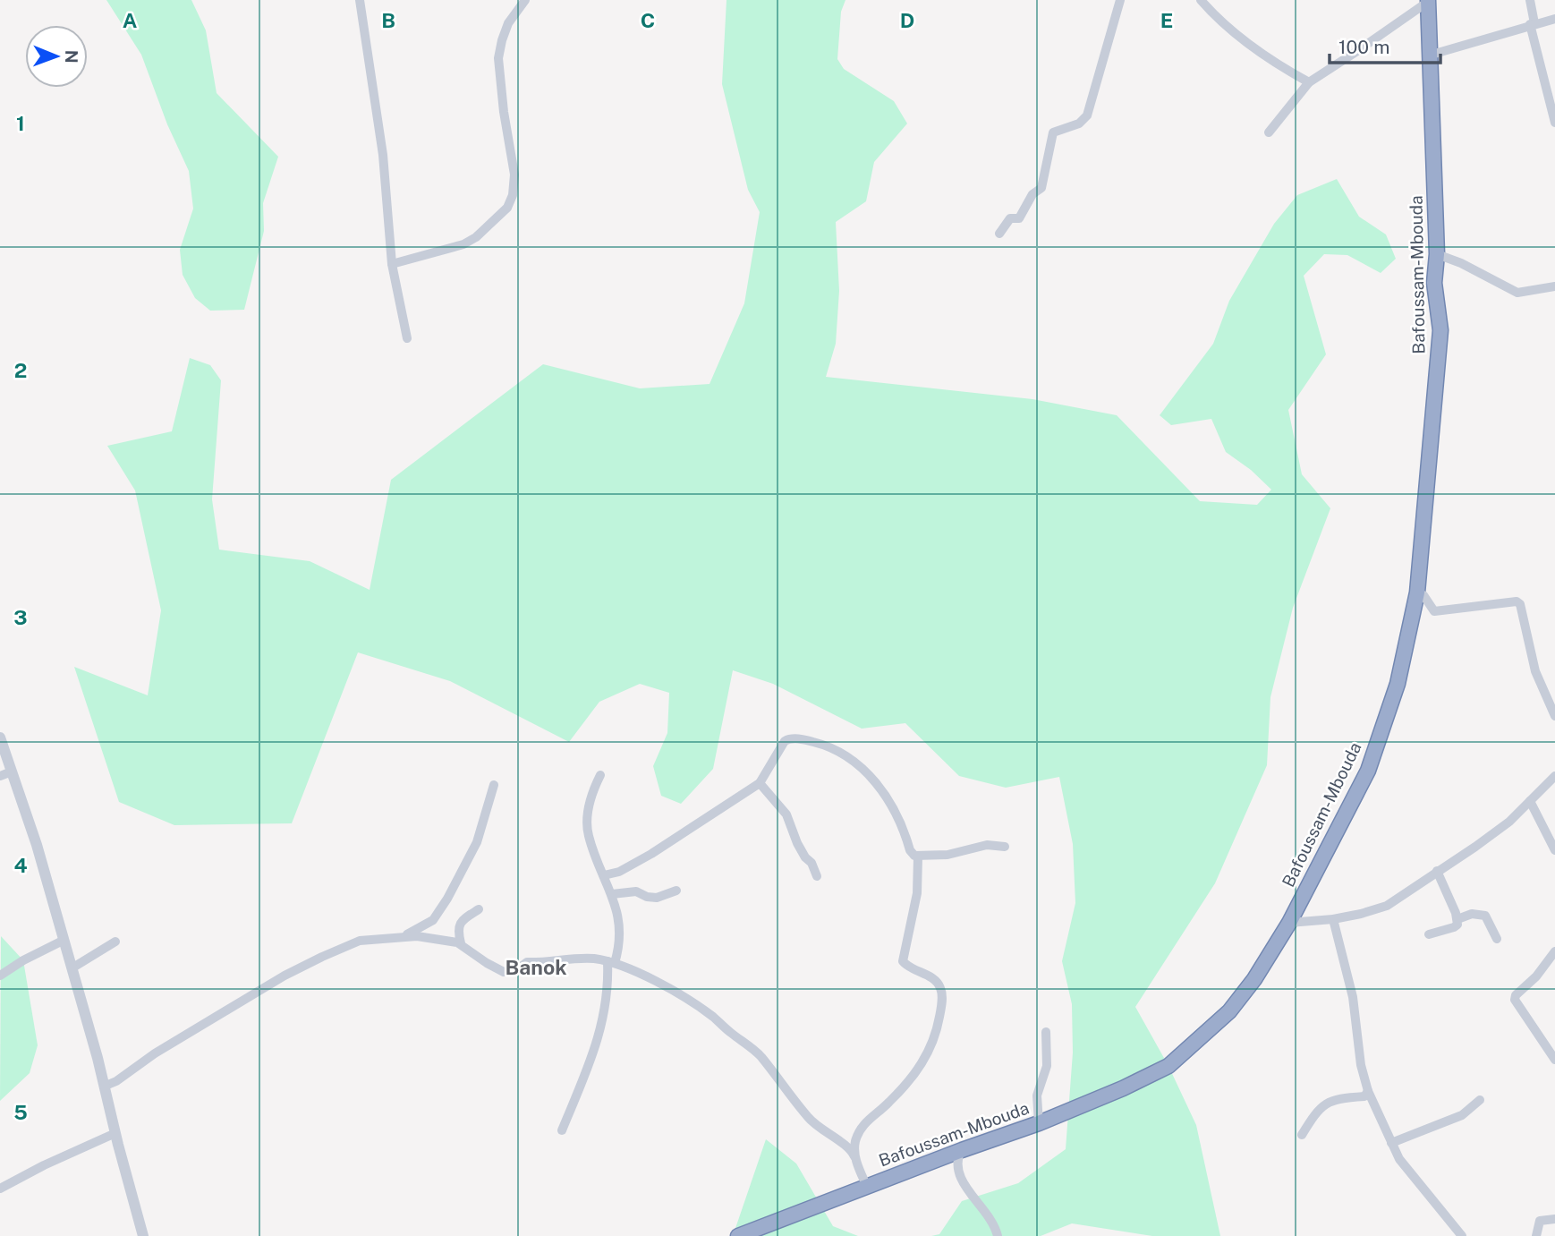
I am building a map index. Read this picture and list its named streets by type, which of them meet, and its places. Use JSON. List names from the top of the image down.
{
  "streets": {
    "highway": ["Bafoussam-Mbouda"]
  },
  "districts": ["Banok"],
  "scale_bar": "100 m",
  "north": "right",
  "grid": {
    "columns": [
      "A",
      "B",
      "C",
      "D",
      "E"
    ],
    "rows": [
      "1",
      "2",
      "3",
      "4",
      "5"
    ]
  }
}
